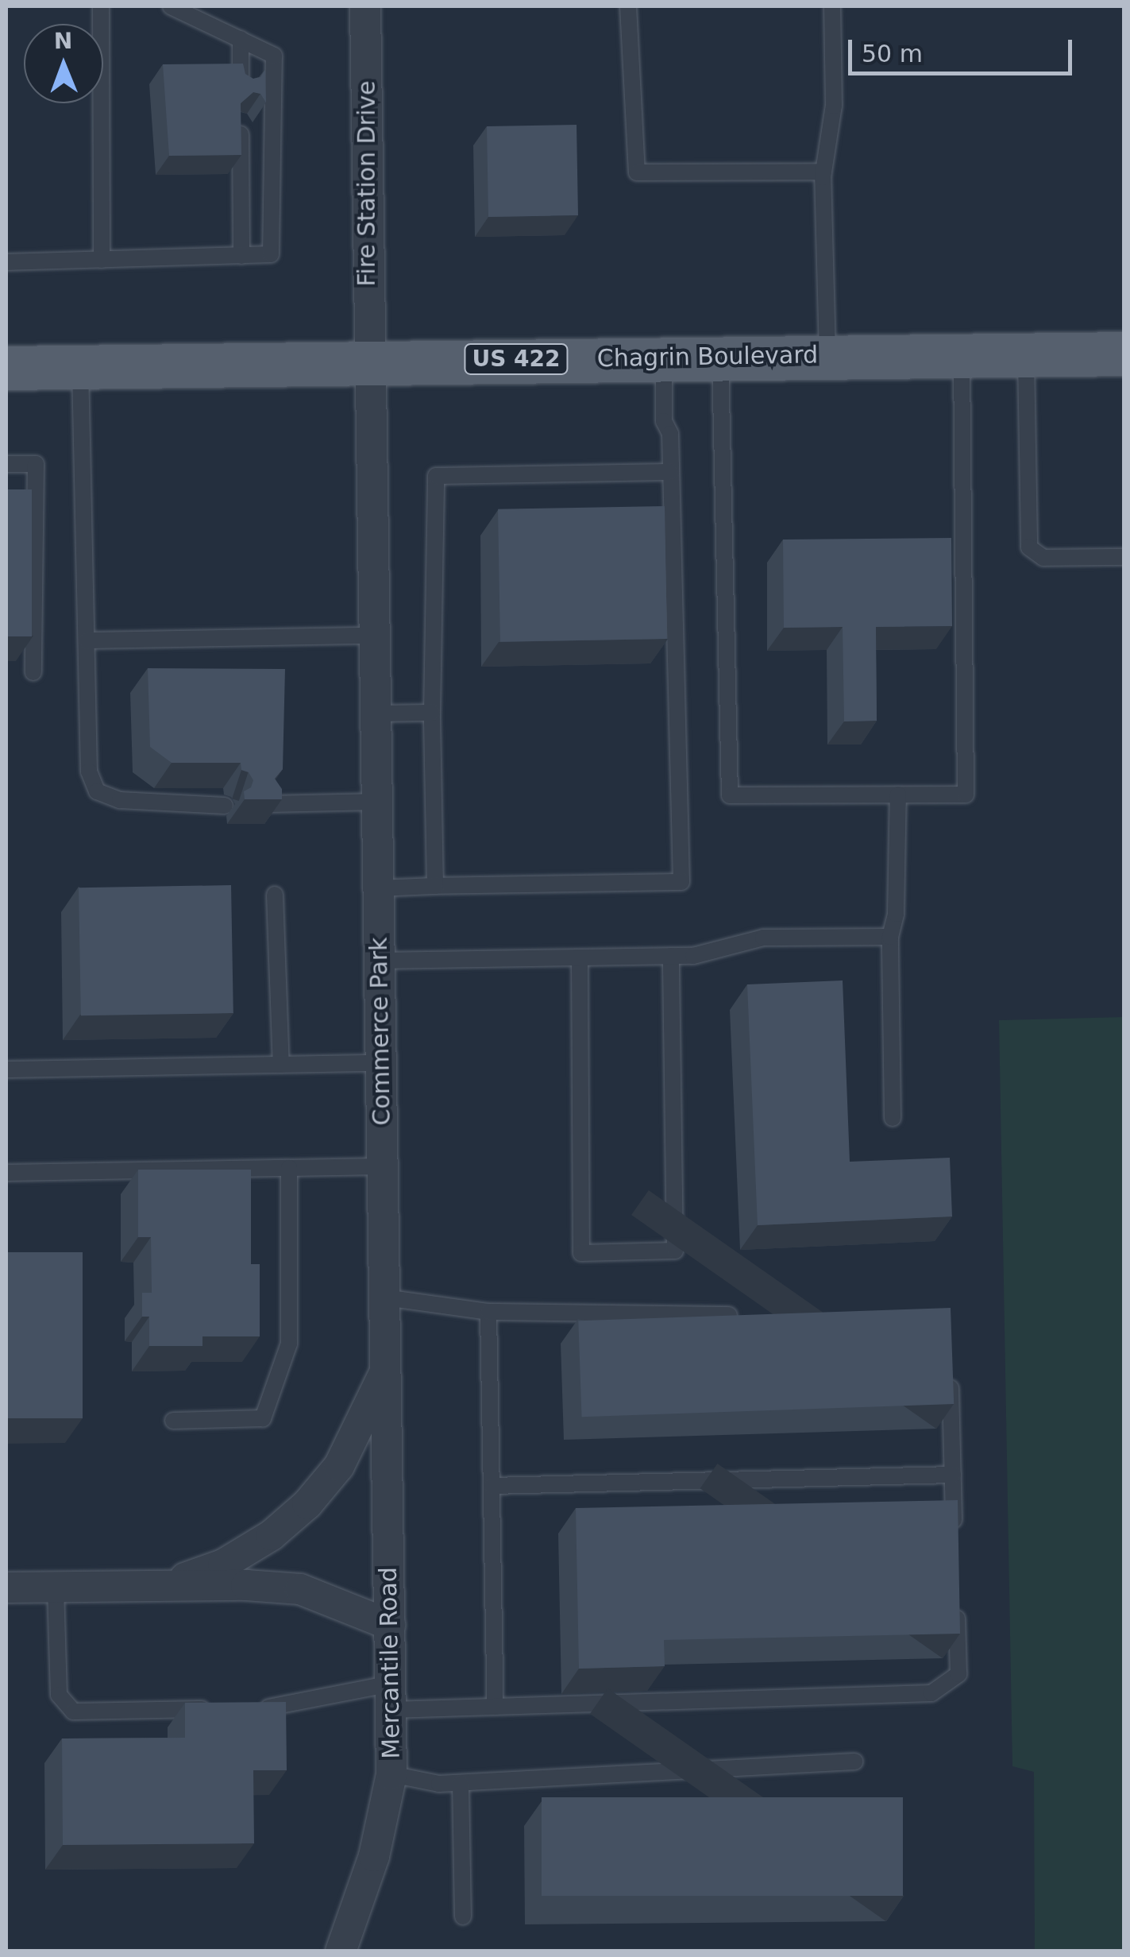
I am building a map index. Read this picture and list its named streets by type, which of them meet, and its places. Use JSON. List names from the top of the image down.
{
  "streets": {
    "main road": ["Chagrin Boulevard", "US 422"],
    "street": ["Fire Station Drive", "Commerce Park", "Mercantile Road"]
  },
  "crossings": [
    ["Fire Station Drive", "Chagrin Boulevard"],
    ["Fire Station Drive", "Commerce Park"],
    ["Chagrin Boulevard", "Commerce Park"],
    ["Commerce Park", "Mercantile Road"]
  ],
  "scale_bar": "50 m",
  "north": "top"
}
